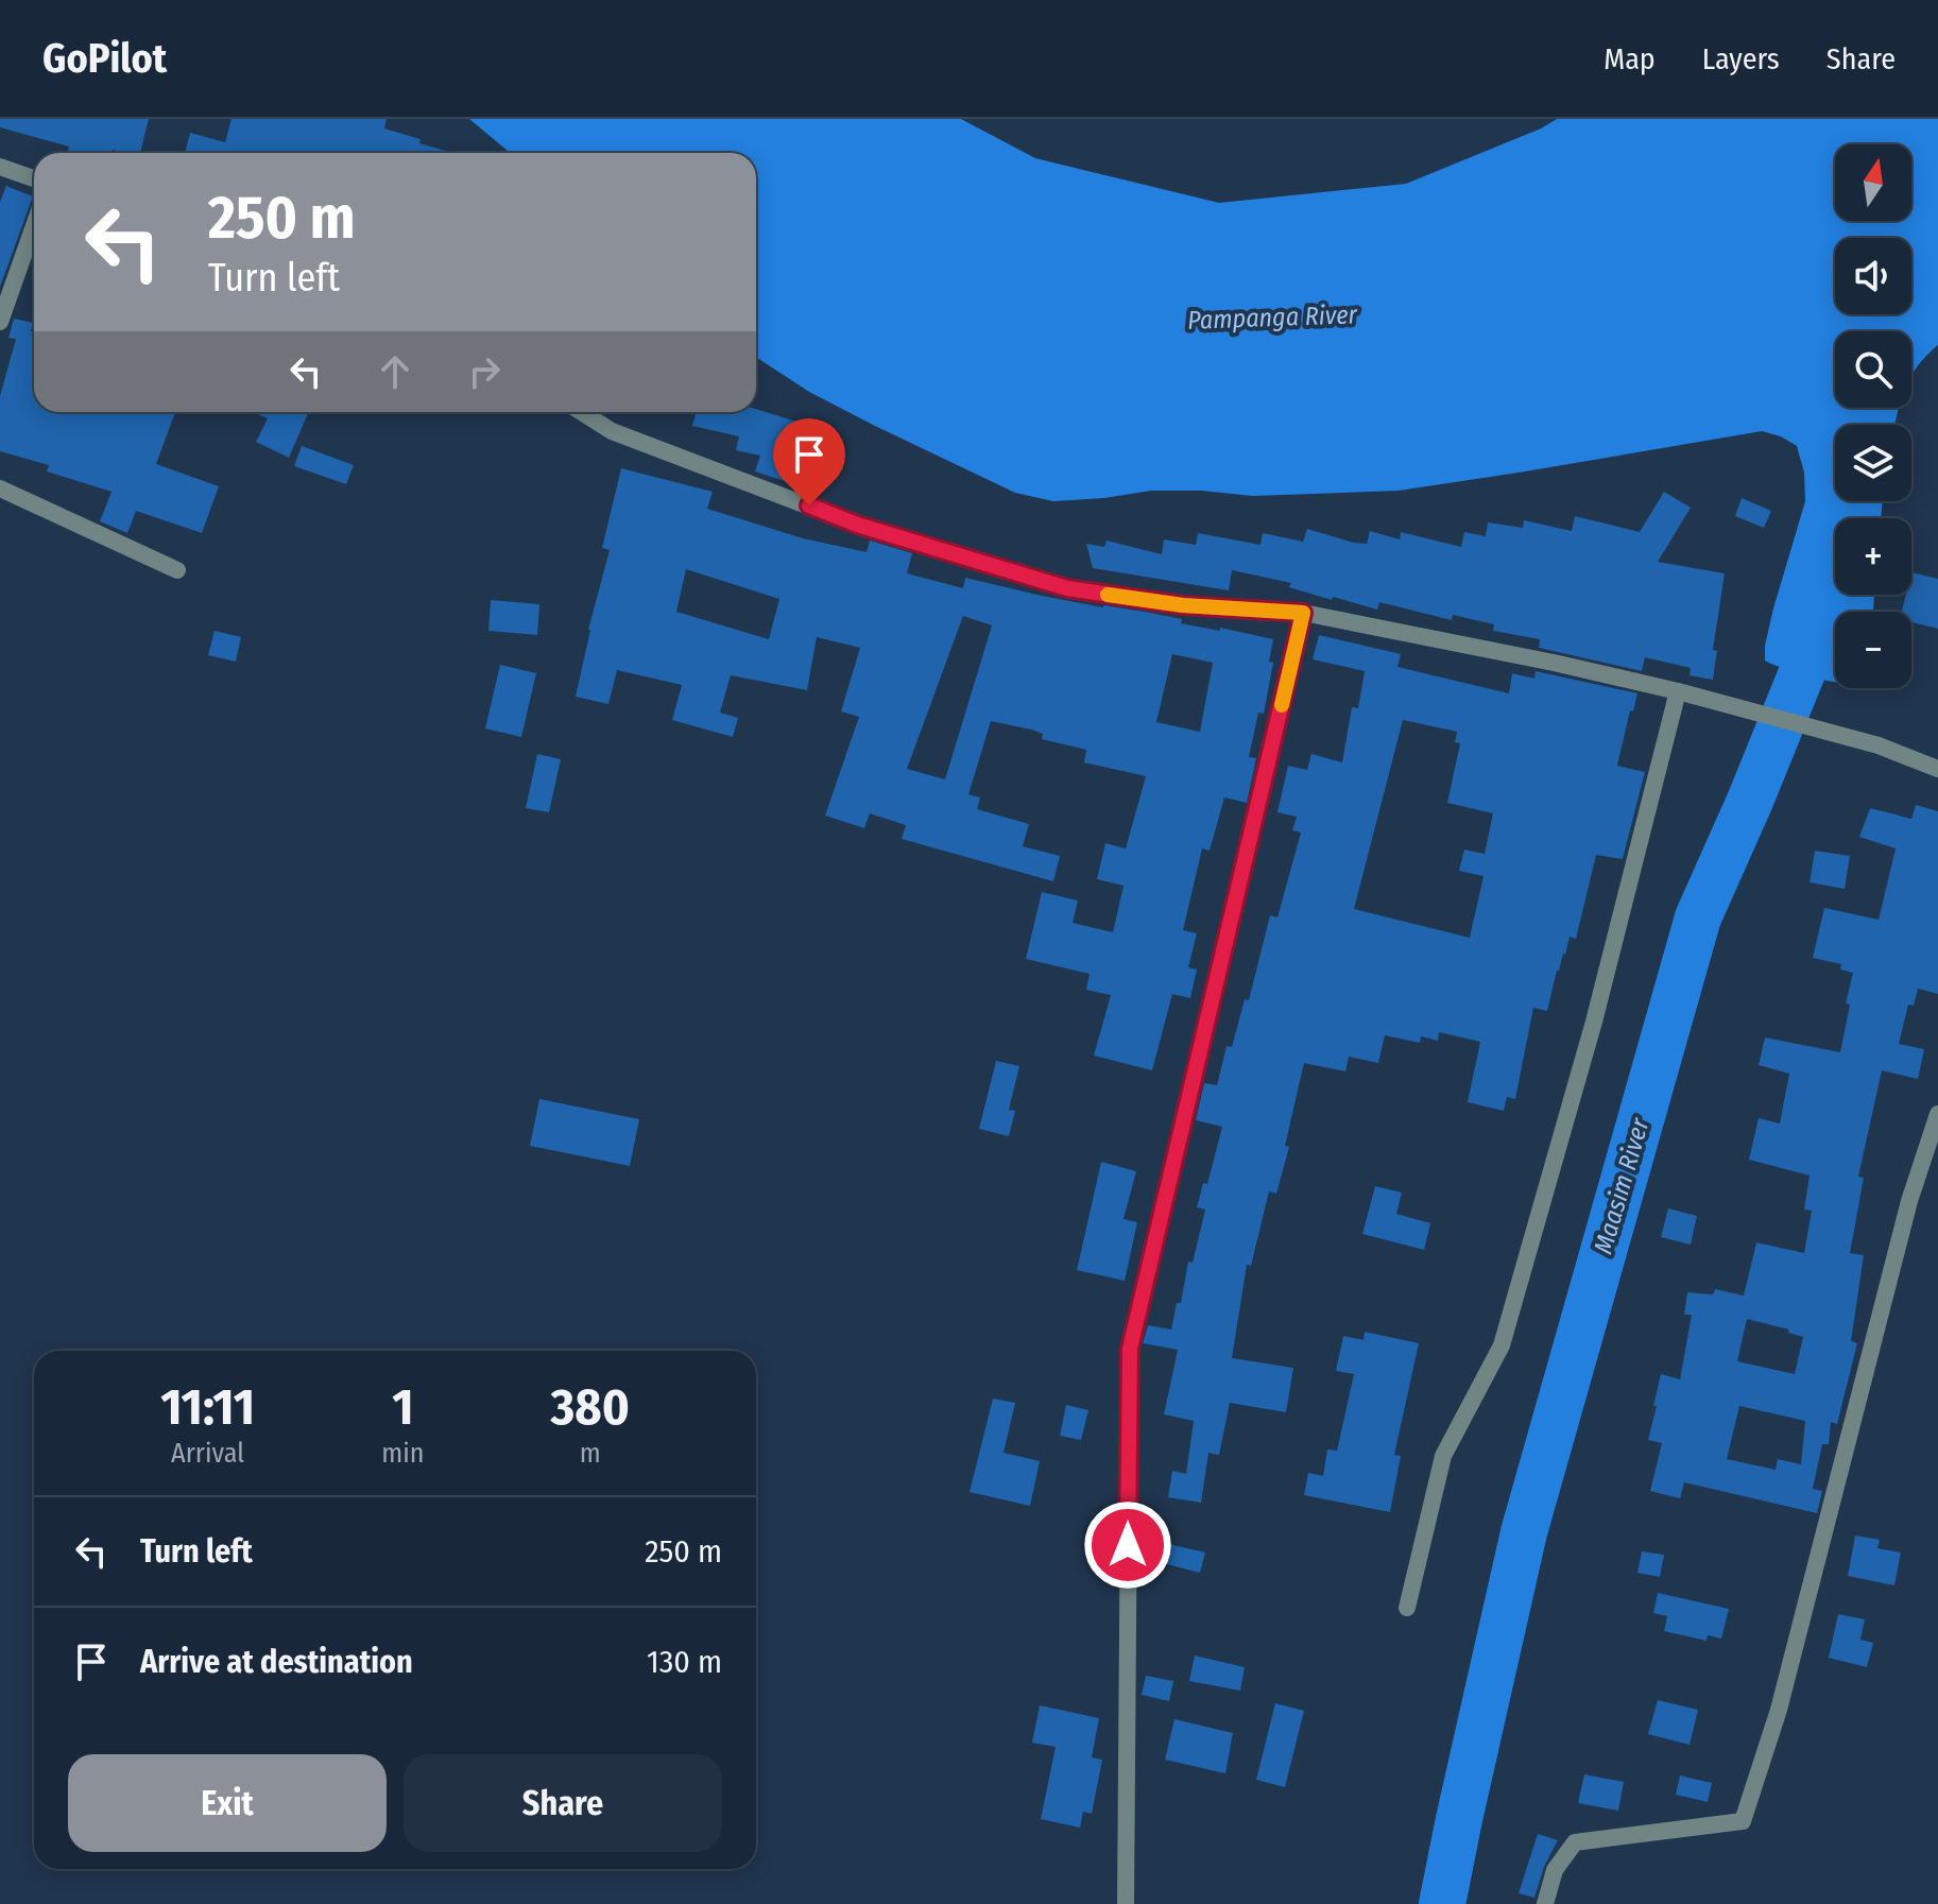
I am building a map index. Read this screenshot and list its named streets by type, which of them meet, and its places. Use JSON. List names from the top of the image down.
{
  "water": ["Pampanga River", "Maasim River"],
  "north": "top",
  "page": {
    "header": "GoPilot",
    "nav": ["Map", "Layers", "Share"],
    "map_buttons": ["+", "−"],
    "turn": ["250 m", "Turn left"],
    "eta": [
      "11:11",
      "Arrival",
      "1",
      "min",
      "380",
      "m"
    ],
    "list": [
      {
        "name": "Turn left",
        "value": "250 m"
      },
      {
        "name": "Arrive at destination",
        "value": "130 m"
      }
    ],
    "buttons": ["Exit", "Share"]
  }
}
